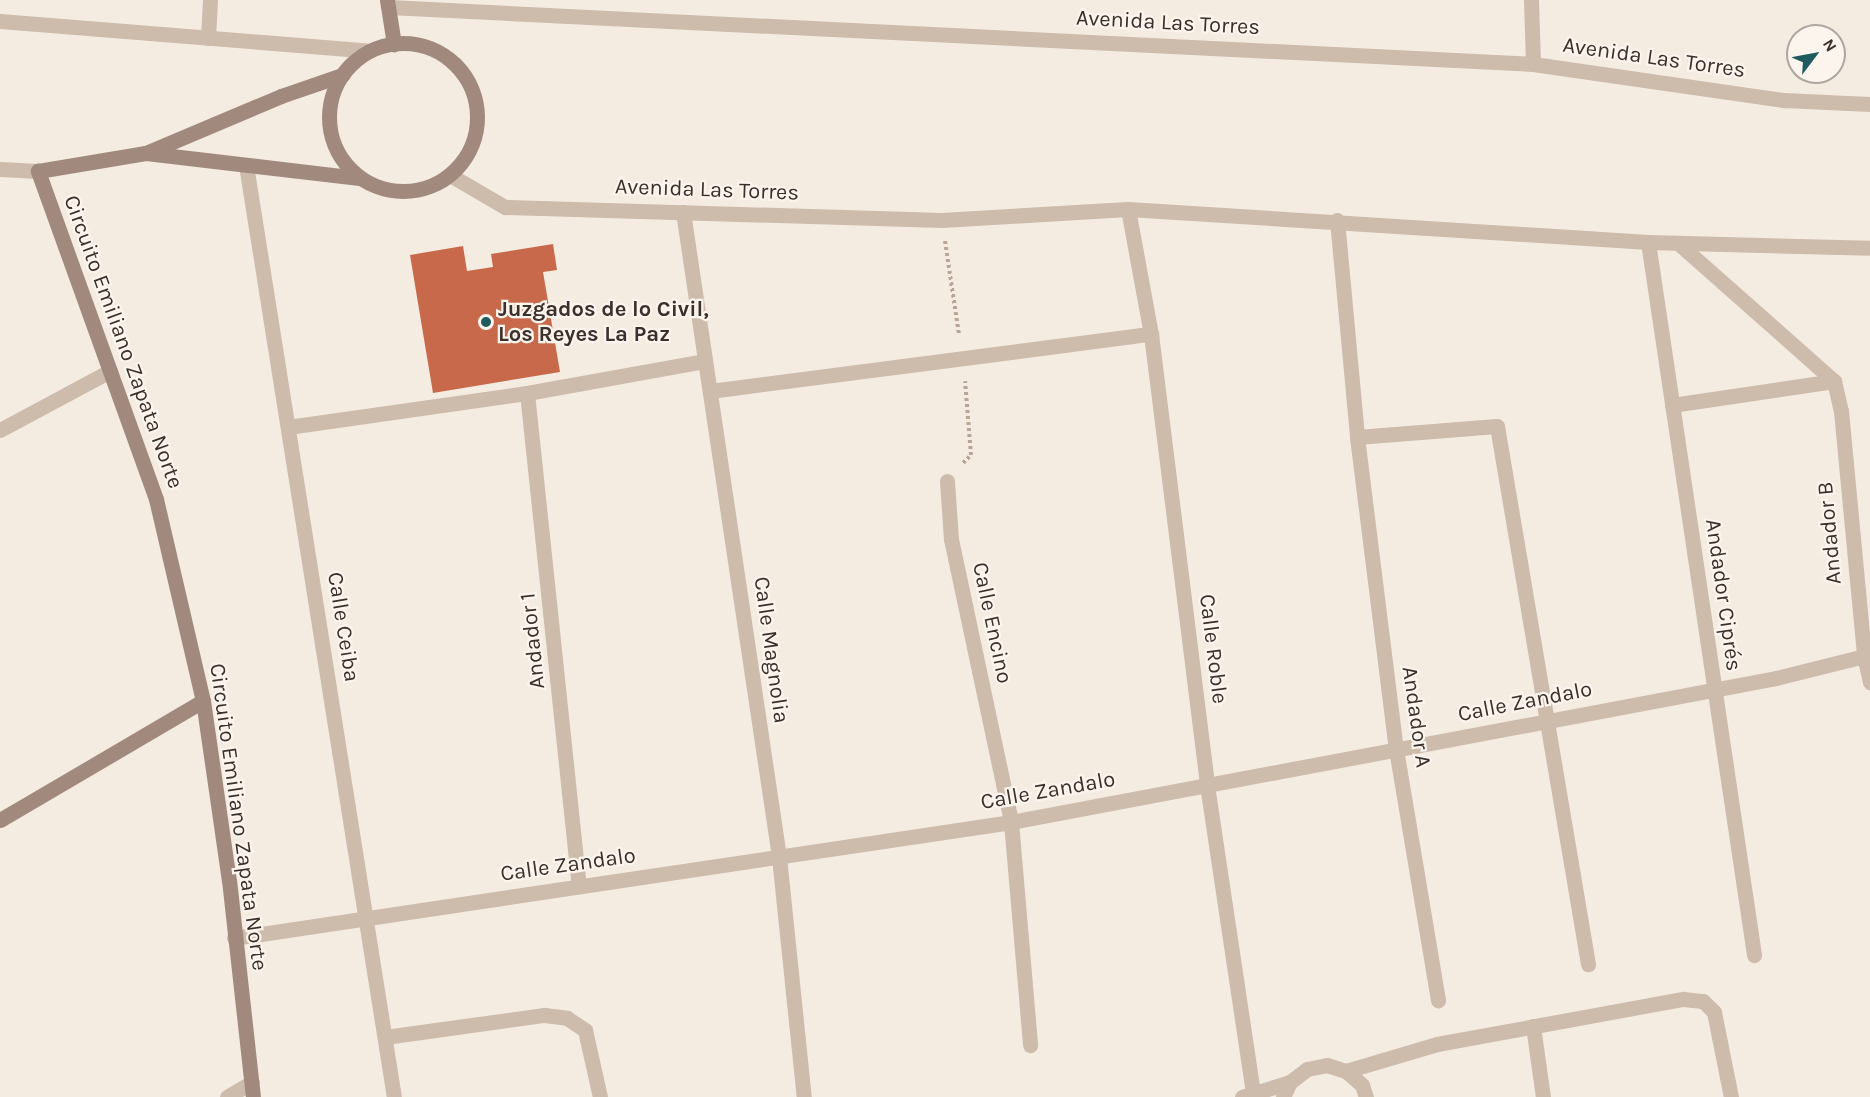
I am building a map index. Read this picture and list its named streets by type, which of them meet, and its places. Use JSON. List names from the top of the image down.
{
  "streets": {
    "main road": ["Circuito Emiliano Zapata Norte"],
    "street": [
      "Avenida Las Torres",
      "Andador B",
      "Andador Ciprés",
      "Calle Encino",
      "Calle Ceiba",
      "Andador 1",
      "Calle Roble",
      "Calle Magnolia",
      "Calle Zandalo",
      "Andador A"
    ]
  },
  "crossings": [
    ["Avenida Las Torres", "Andador Ciprés"],
    ["Avenida Las Torres", "Calle Roble"],
    ["Avenida Las Torres", "Calle Magnolia"],
    ["Avenida Las Torres", "Andador A"],
    ["Circuito Emiliano Zapata Norte", "Calle Zandalo"],
    ["Andador B", "Calle Zandalo"],
    ["Andador Ciprés", "Calle Zandalo"],
    ["Calle Encino", "Calle Zandalo"],
    ["Calle Ceiba", "Calle Zandalo"],
    ["Andador 1", "Calle Zandalo"],
    ["Calle Roble", "Calle Zandalo"],
    ["Calle Magnolia", "Calle Zandalo"],
    ["Calle Zandalo", "Andador A"]
  ],
  "places": ["Juzgados de lo Civil, Los Reyes La Paz"],
  "north": "top right"
}
